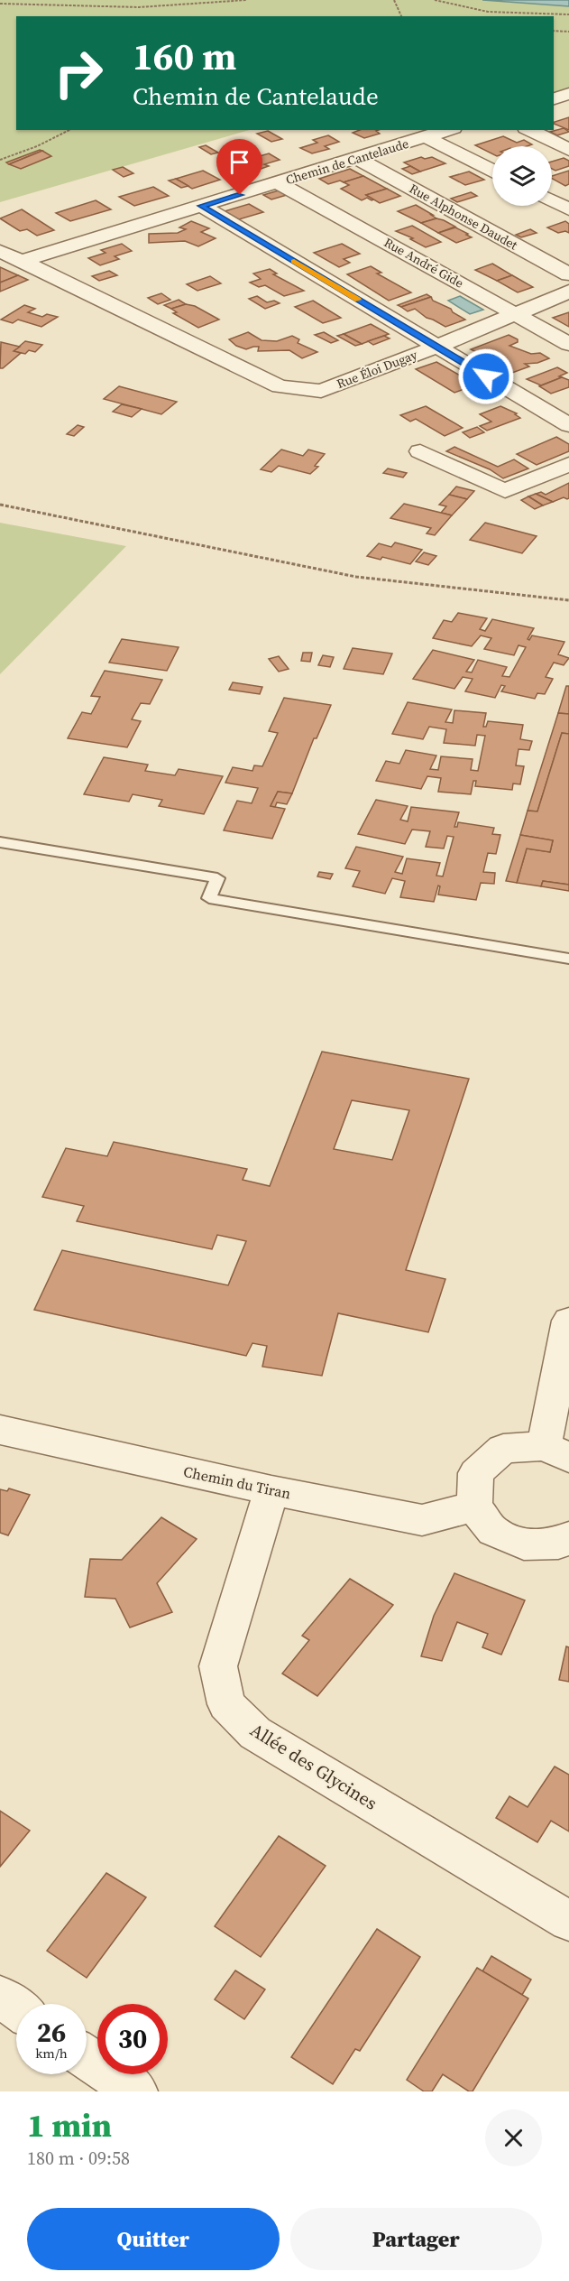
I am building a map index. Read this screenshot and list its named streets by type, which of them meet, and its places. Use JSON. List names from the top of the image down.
{
  "streets": {
    "street": [
      "Chemin de Cantelaude",
      "Rue Alphonse Daudet",
      "Rue André Gide",
      "Rue Éloi Dugay",
      "Chemin du Tiran",
      "Allée des Glycines"
    ]
  },
  "crossings": [
    ["Chemin de Cantelaude", "Rue Alphonse Daudet"],
    ["Chemin de Cantelaude", "Rue André Gide"],
    ["Chemin de Cantelaude", "Rue Éloi Dugay"],
    ["Rue André Gide", "Rue Éloi Dugay"],
    ["Chemin du Tiran", "Allée des Glycines"]
  ],
  "page": {
    "turn": ["160 m", "Chemin de Cantelaude"],
    "speed": "26 km/h",
    "limit": "30",
    "heading": ["1 min", "180 m · 09:58"],
    "buttons": ["Quitter", "Partager"]
  }
}
